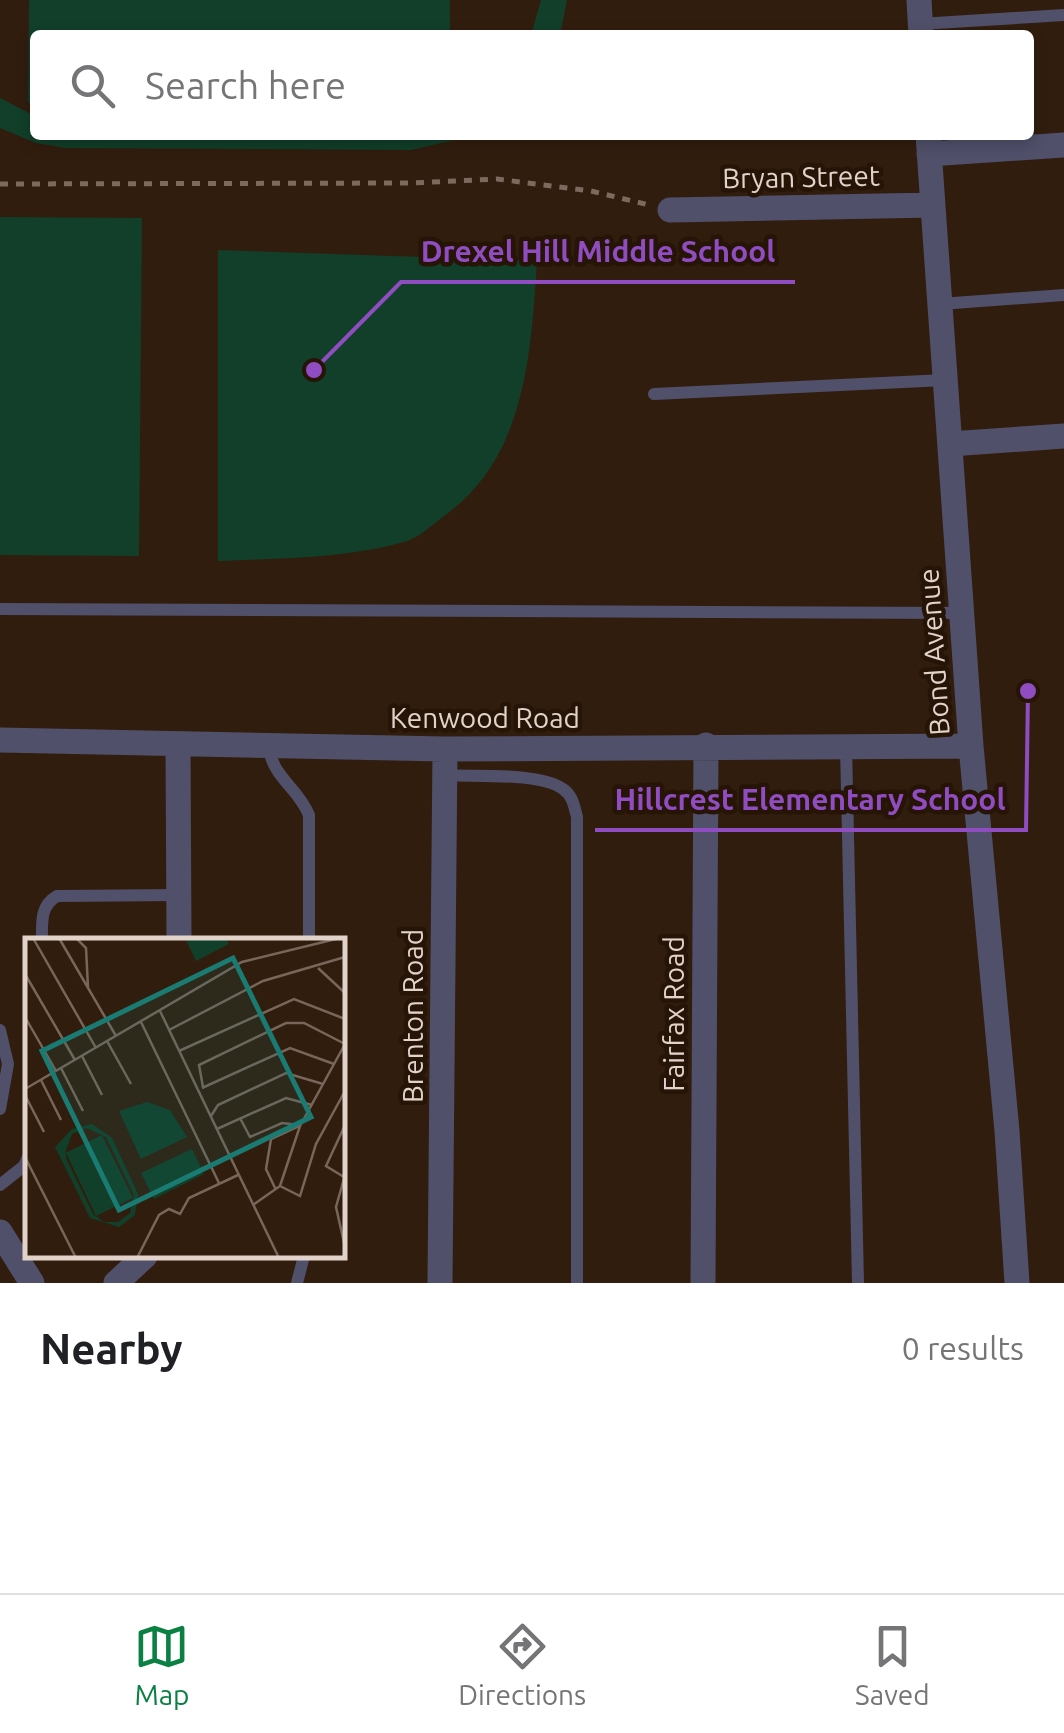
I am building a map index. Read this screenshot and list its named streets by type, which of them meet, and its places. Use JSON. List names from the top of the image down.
{
  "streets": {
    "street": [
      "Bryan Street",
      "Bond Avenue",
      "Kenwood Road",
      "Fairfax Road",
      "Brenton Road"
    ]
  },
  "crossings": [
    ["Bryan Street", "Bond Avenue"],
    ["Bond Avenue", "Kenwood Road"],
    ["Kenwood Road", "Fairfax Road"],
    ["Kenwood Road", "Brenton Road"]
  ],
  "places": ["Drexel Hill Middle School", "Hillcrest Elementary School"],
  "page": {
    "search": "Search here",
    "heading": ["Nearby", "0 results"],
    "nav": ["Map", "Directions", "Saved"]
  }
}
